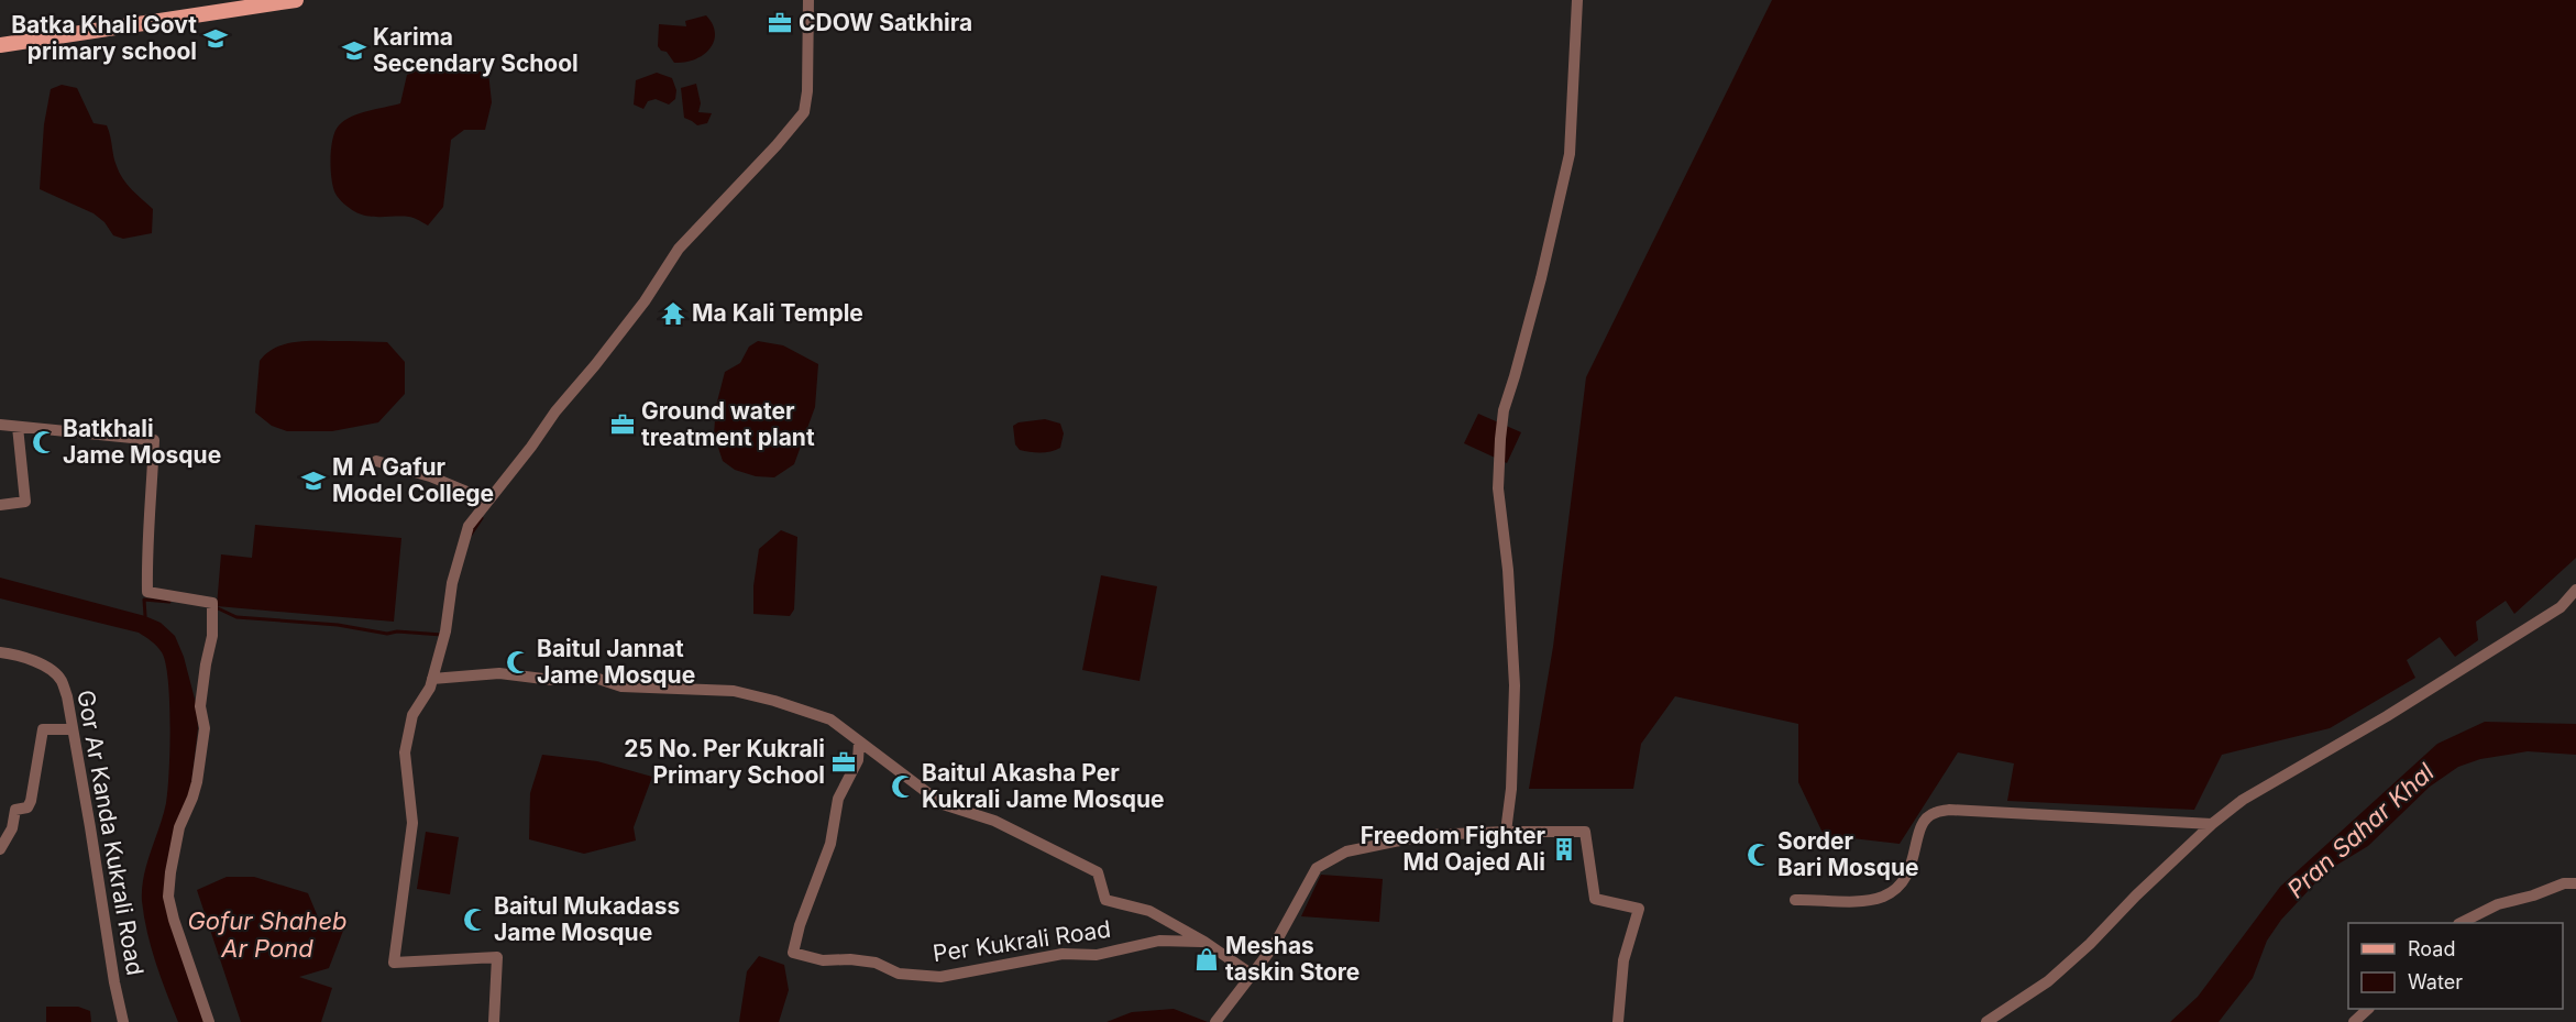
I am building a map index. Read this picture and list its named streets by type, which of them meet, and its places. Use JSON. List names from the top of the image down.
{
  "streets": {
    "street": ["Gor Ar Kanda Kukrali Road", "Per Kukrali Road"]
  },
  "water": ["Pran Sahar Khal", "Gofur Shaheb Ar Pond"],
  "places": {
    "office": ["CDOW Satkhira", "Ground water treatment plant", "25 No. Per Kukrali Primary School"],
    "school or university": ["Batka Khali Govt primary school", "Karima Secendary School", "M A Gafur Model College"],
    "temple": ["Ma Kali Temple"],
    "mosque": [
      "Batkhali Jame Mosque",
      "Baitul Jannat Jame Mosque",
      "Baitul Akasha Per Kukrali Jame Mosque",
      "Sorder Bari Mosque",
      "Baitul Mukadass Jame Mosque"
    ],
    "building": ["Freedom Fighter Md Oajed Ali"],
    "shop": ["Meshas taskin Store"]
  },
  "legend": ["Road", "Water"]
}
